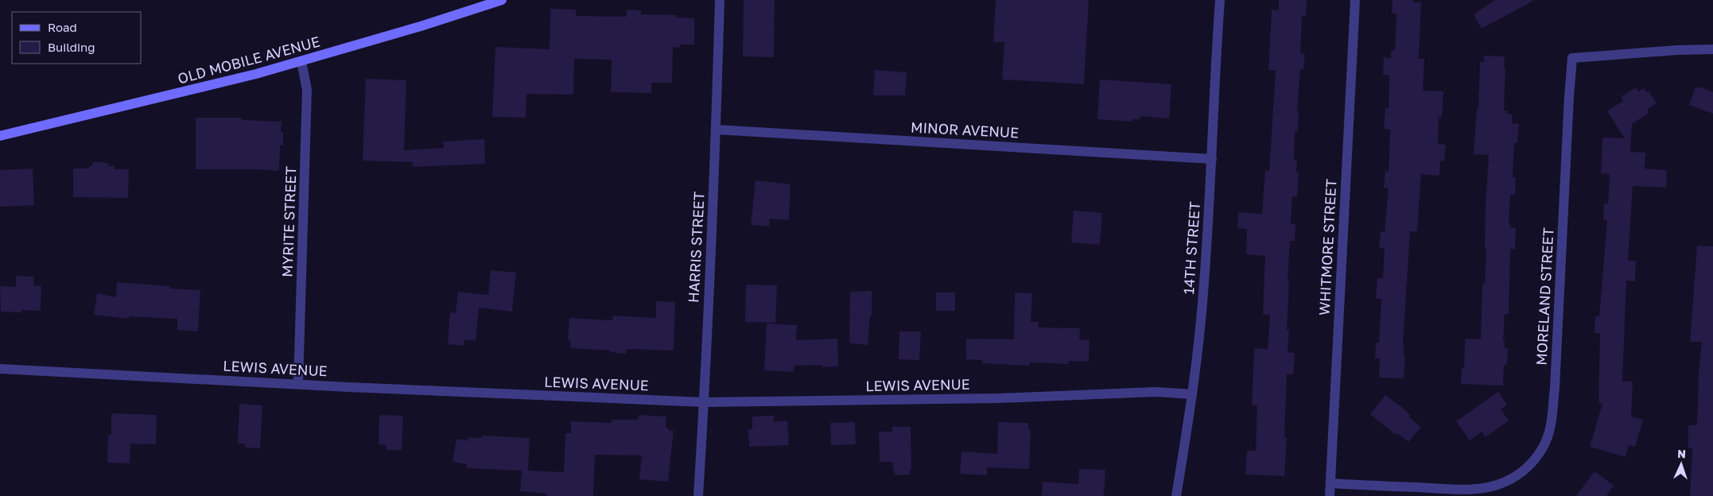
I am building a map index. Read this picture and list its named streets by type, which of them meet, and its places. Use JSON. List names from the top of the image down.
{
  "streets": {
    "main road": ["OLD MOBILE AVENUE"],
    "street": [
      "MINOR AVENUE",
      "MYRITE STREET",
      "HARRIS STREET",
      "WHITMORE STREET",
      "14TH STREET",
      "MORELAND STREET",
      "LEWIS AVENUE"
    ]
  },
  "crossings": [
    ["OLD MOBILE AVENUE", "MYRITE STREET"],
    ["MINOR AVENUE", "HARRIS STREET"],
    ["MINOR AVENUE", "14TH STREET"],
    ["MYRITE STREET", "LEWIS AVENUE"],
    ["HARRIS STREET", "LEWIS AVENUE"],
    ["WHITMORE STREET", "MORELAND STREET"],
    ["14TH STREET", "LEWIS AVENUE"]
  ],
  "legend": ["Road", "Building"],
  "north": "top"
}
